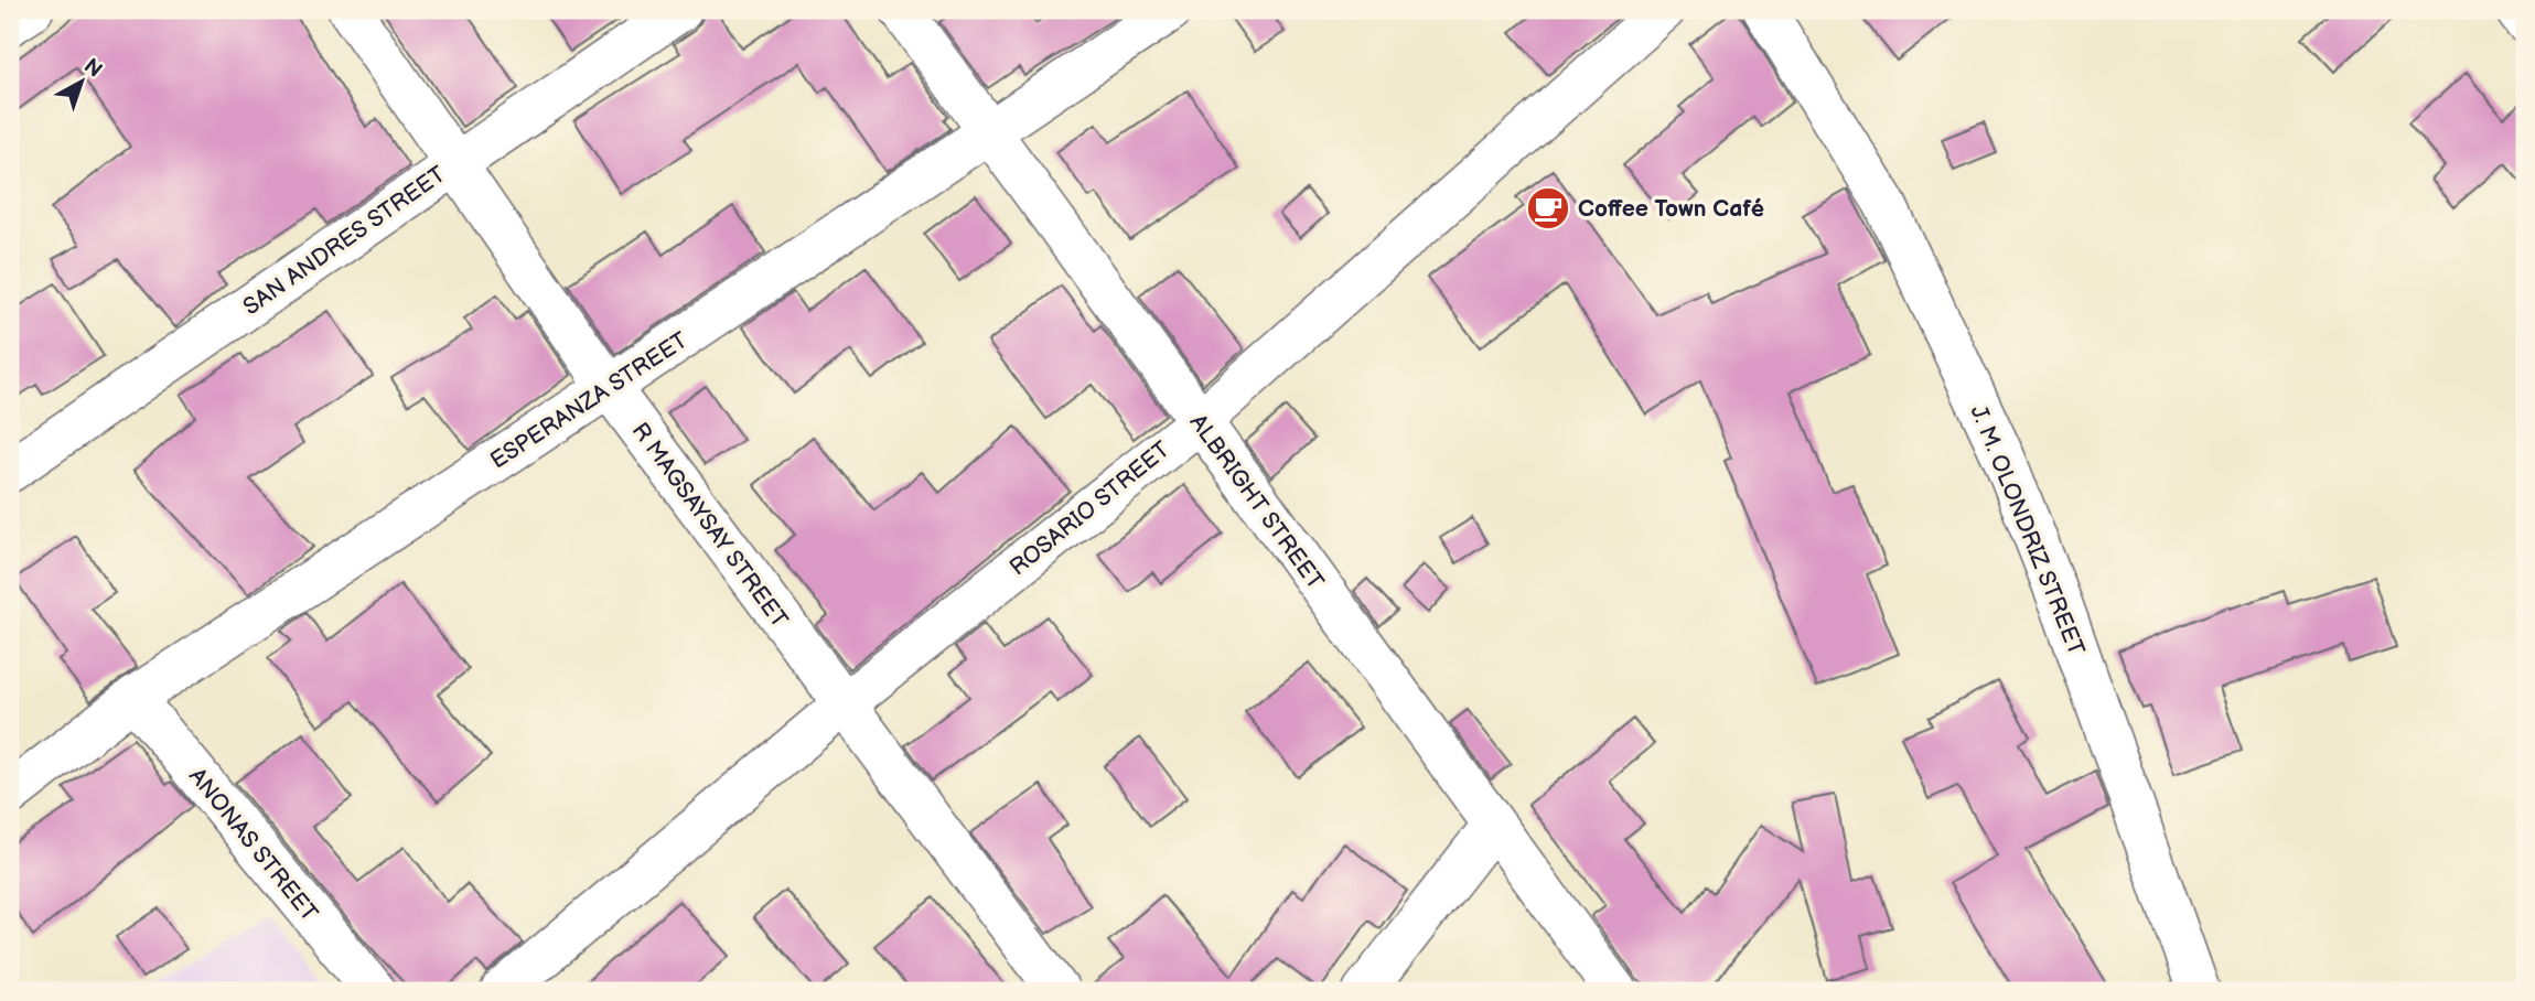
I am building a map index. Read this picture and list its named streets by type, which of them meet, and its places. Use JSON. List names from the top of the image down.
{
  "streets": {
    "street": [
      "SAN ANDRES STREET",
      "ESPERANZA STREET",
      "ALBRIGHT STREET",
      "ROSARIO STREET",
      "R MAGSAYSAY STREET",
      "J. M. OLONDRIZ STREET",
      "ANONAS STREET"
    ]
  },
  "crossings": [
    ["SAN ANDRES STREET", "R MAGSAYSAY STREET"],
    ["ESPERANZA STREET", "ALBRIGHT STREET"],
    ["ESPERANZA STREET", "R MAGSAYSAY STREET"],
    ["ESPERANZA STREET", "ANONAS STREET"],
    ["ALBRIGHT STREET", "ROSARIO STREET"],
    ["ROSARIO STREET", "R MAGSAYSAY STREET"]
  ],
  "places": {
    "cafe": ["Coffee Town Café"]
  },
  "north": "top right"
}
